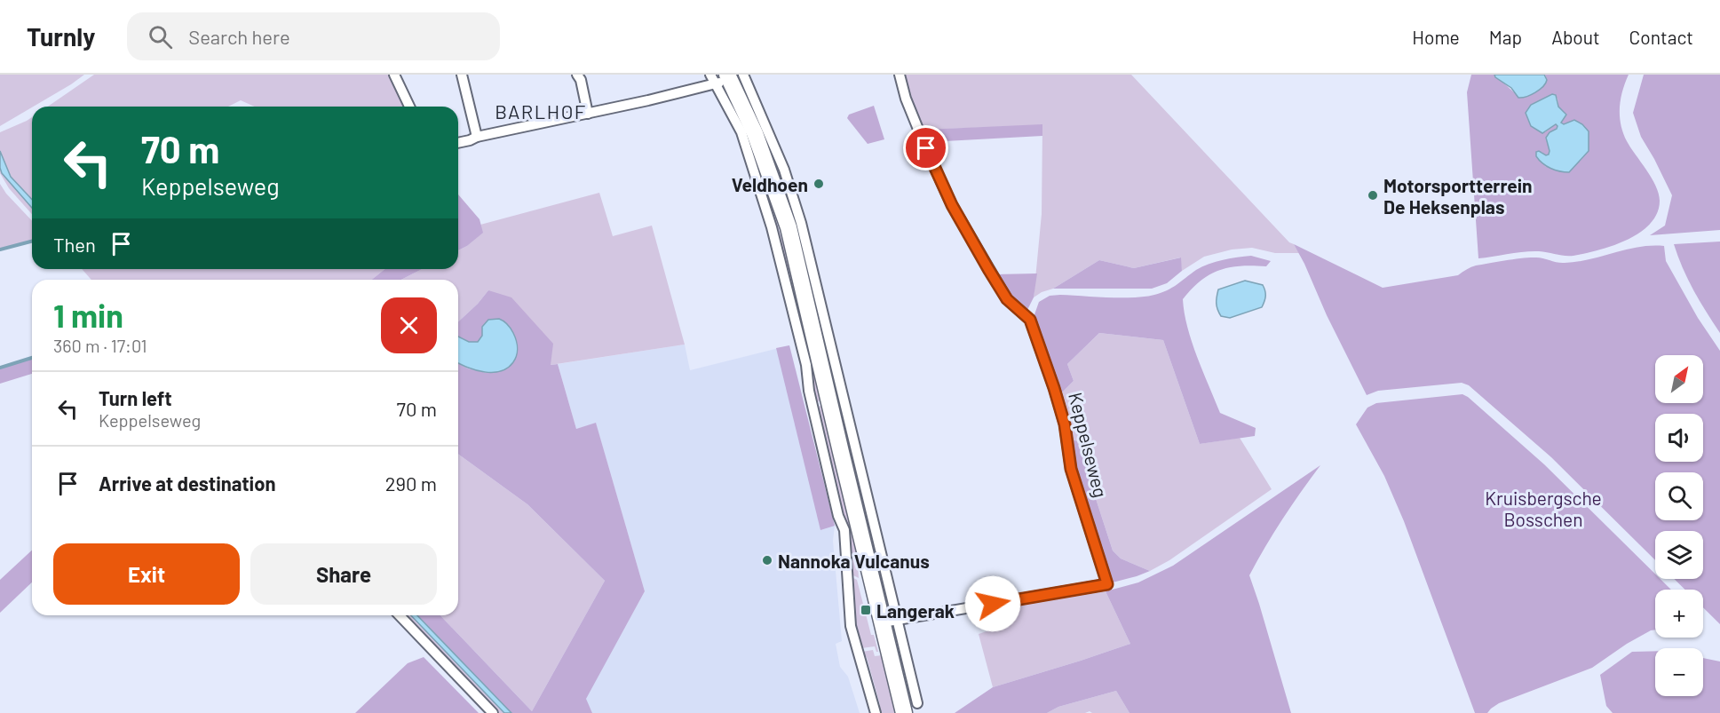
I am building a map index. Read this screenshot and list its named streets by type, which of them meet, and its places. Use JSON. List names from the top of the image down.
{
  "streets": {
    "street": ["Keppelseweg"]
  },
  "districts": ["BARLHOF"],
  "parks": ["Kruisbergsche Bosschen"],
  "places": {
    "other": ["Veldhoen", "Motorsportterrein De Heksenplas", "Nannoka Vulcanus"],
    "transit": ["Langerak"]
  },
  "north": "top right",
  "page": {
    "header": "Turnly",
    "search": "Search here",
    "nav": [
      "Home",
      "Map",
      "About",
      "Contact"
    ],
    "turn": ["70 m", "Keppelseweg"],
    "then": "Then",
    "heading": ["1 min", "360 m · 17:01"],
    "map_buttons": ["+", "−"],
    "list": [
      {
        "name": "Turn left",
        "note": "Keppelseweg",
        "value": "70 m"
      },
      {
        "name": "Arrive at destination",
        "value": "290 m"
      }
    ],
    "buttons": ["Exit", "Share"]
  }
}
